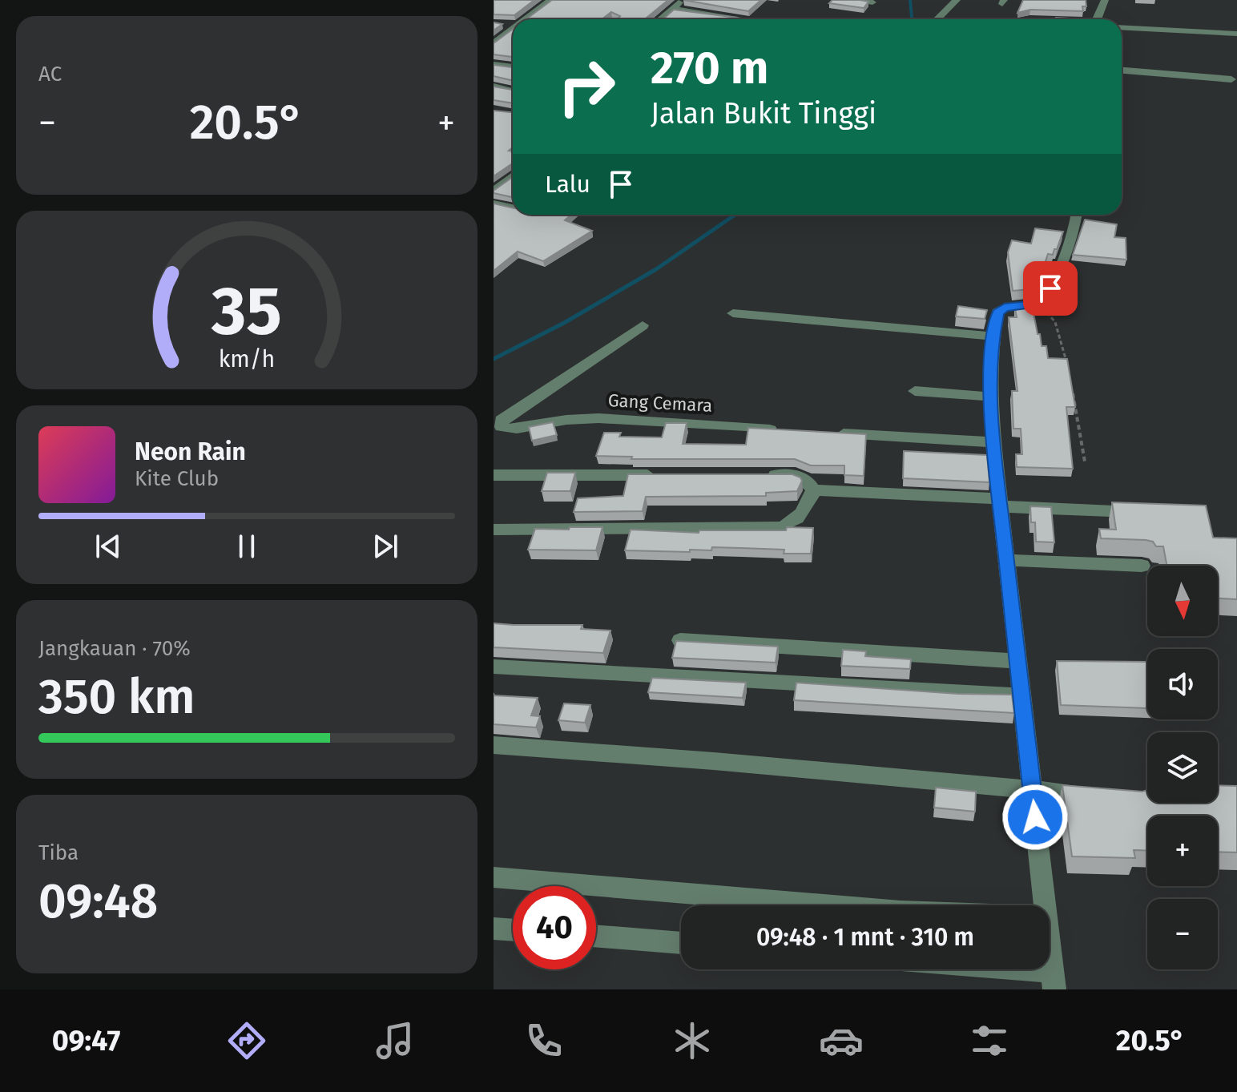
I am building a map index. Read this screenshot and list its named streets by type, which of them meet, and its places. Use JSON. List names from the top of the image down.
{
  "streets": {
    "street": ["Gang Cemara"]
  },
  "north": "bottom",
  "page": {
    "tile": [
      "AC",
      ["Jangkauan · 70%", "350 km"],
      ["Tiba", "09:48"]
    ],
    "turn": ["270 m", "Jalan Bukit Tinggi"],
    "heat": ["−", "20.5°", "+"],
    "then": "Lalu",
    "song": ["Neon Rain", "Kite Club"],
    "map_buttons": ["+", "−"],
    "limit": "40",
    "trip": "09:48 · 1 mnt · 310 m",
    "tabs": ["09:47", "20.5°"],
    "gauge": ["35", "km/h"]
  }
}
